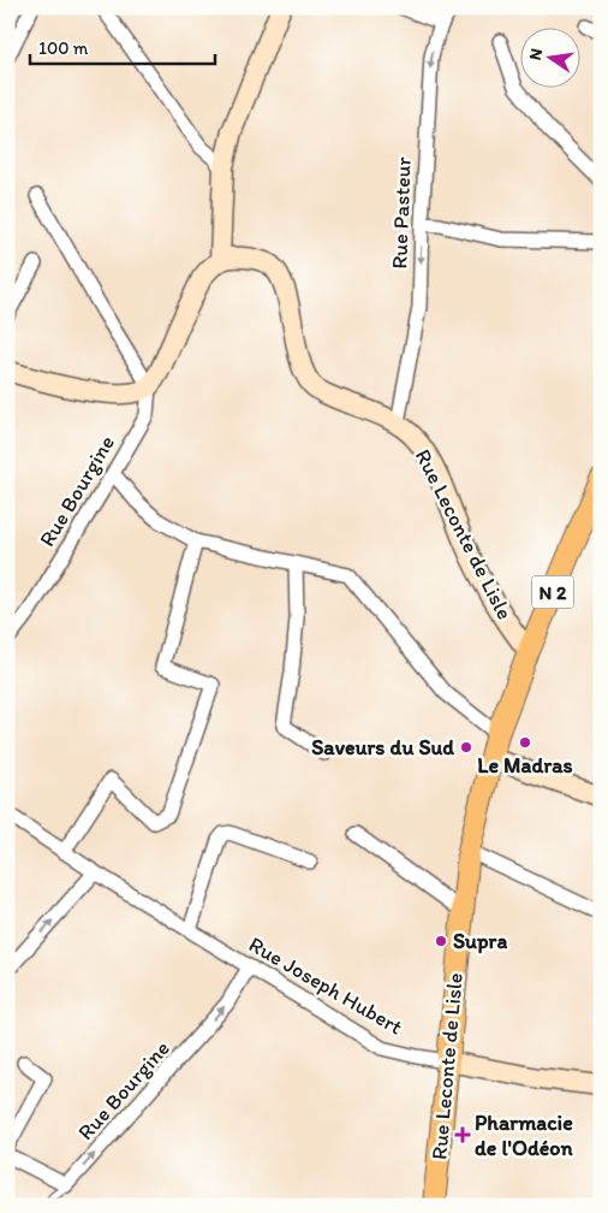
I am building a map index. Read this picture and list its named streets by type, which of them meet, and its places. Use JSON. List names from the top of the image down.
{
  "streets": {
    "main road": ["Rue Leconte de Lisle", "N 2"],
    "street": ["Rue Pasteur", "Rue Bourgine", "Rue Joseph Hubert"]
  },
  "crossings": [
    ["Rue Pasteur", "Rue Leconte de Lisle"],
    ["Rue Bourgine", "Rue Joseph Hubert"],
    ["Rue Leconte de Lisle", "N 2"],
    ["Rue Leconte de Lisle", "Rue Joseph Hubert"]
  ],
  "one_way": ["Rue Pasteur", "Rue Bourgine"],
  "places": {
    "other": ["Le Madras", "Saveurs du Sud", "Supra"],
    "health": ["Pharmacie de l'Odéon"]
  },
  "scale_bar": "100 m",
  "north": "left"
}
